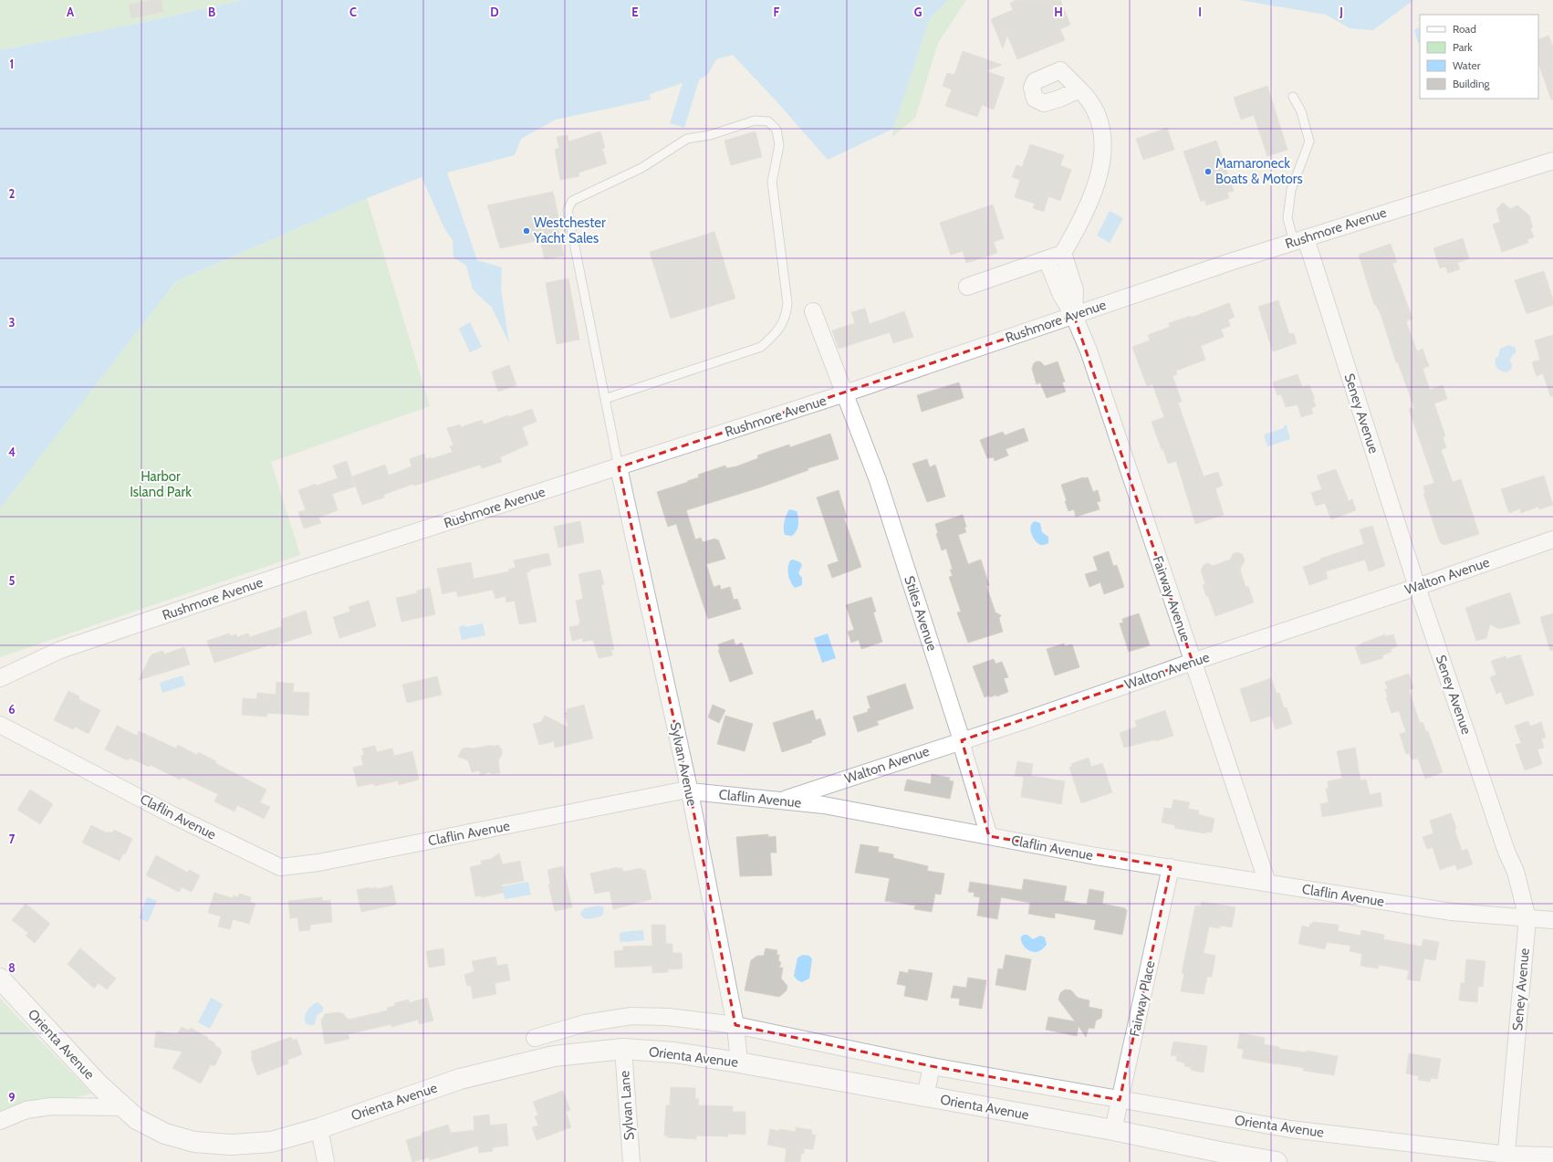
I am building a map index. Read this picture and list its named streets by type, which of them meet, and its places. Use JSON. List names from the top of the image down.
{
  "streets": {
    "street": [
      "Rushmore Avenue",
      "Seney Avenue",
      "Walton Avenue",
      "Fairway Avenue",
      "Stiles Avenue",
      "Sylvan Avenue",
      "Claflin Avenue",
      "Fairway Place",
      "Orienta Avenue",
      "Sylvan Lane"
    ]
  },
  "crossings": [
    ["Rushmore Avenue", "Seney Avenue"],
    ["Rushmore Avenue", "Fairway Avenue"],
    ["Rushmore Avenue", "Stiles Avenue"],
    ["Rushmore Avenue", "Sylvan Avenue"],
    ["Seney Avenue", "Walton Avenue"],
    ["Seney Avenue", "Claflin Avenue"],
    ["Seney Avenue", "Orienta Avenue"],
    ["Walton Avenue", "Fairway Avenue"],
    ["Walton Avenue", "Stiles Avenue"],
    ["Walton Avenue", "Claflin Avenue"],
    ["Fairway Avenue", "Claflin Avenue"],
    ["Stiles Avenue", "Claflin Avenue"],
    ["Sylvan Avenue", "Claflin Avenue"],
    ["Sylvan Avenue", "Orienta Avenue"],
    ["Claflin Avenue", "Fairway Place"],
    ["Fairway Place", "Orienta Avenue"],
    ["Orienta Avenue", "Sylvan Lane"]
  ],
  "parks": ["Harbor Island Park"],
  "places": ["Mamaroneck Boats & Motors", "Westchester Yacht Sales"],
  "legend": [
    "Road",
    "Park",
    "Water",
    "Building"
  ],
  "grid": {
    "columns": [
      "A",
      "B",
      "C",
      "D",
      "E",
      "F",
      "G",
      "H",
      "I",
      "J"
    ],
    "rows": [
      "1",
      "2",
      "3",
      "4",
      "5",
      "6",
      "7",
      "8",
      "9"
    ]
  }
}
